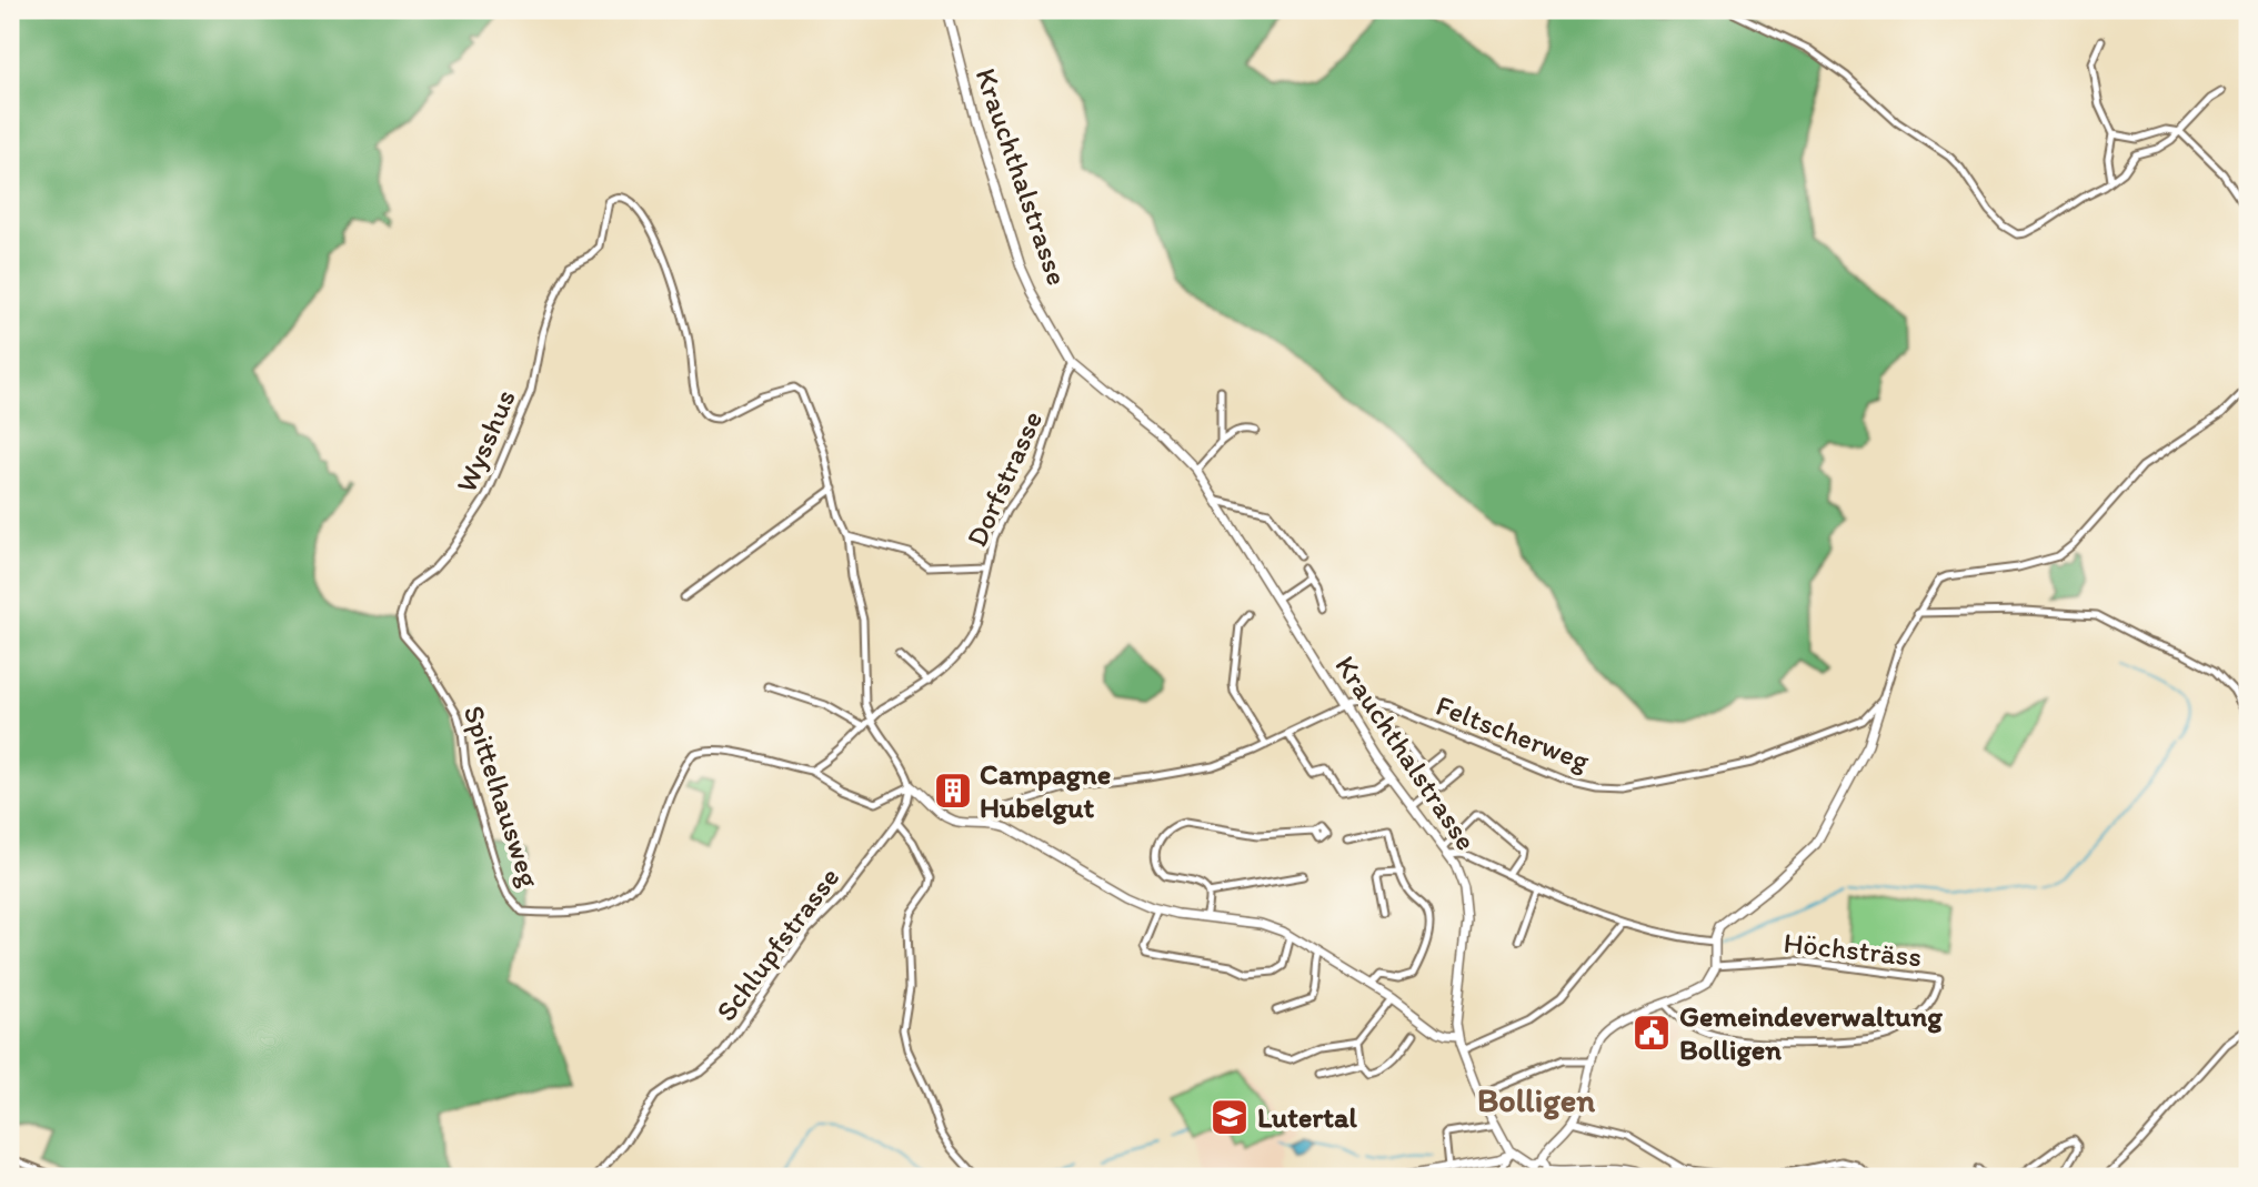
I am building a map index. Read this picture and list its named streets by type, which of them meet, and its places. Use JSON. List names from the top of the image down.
{
  "streets": {
    "main road": ["Krauchthalstrasse"],
    "street": [
      "Wysshus",
      "Dorfstrasse",
      "Feltscherweg",
      "Spittelhausweg",
      "Schlupfstrasse",
      "Höchsträss"
    ]
  },
  "crossings": [
    ["Krauchthalstrasse", "Dorfstrasse"],
    ["Krauchthalstrasse", "Feltscherweg"],
    ["Wysshus", "Spittelhausweg"]
  ],
  "districts": ["Bolligen"],
  "places": {
    "building": ["Campagne Hubelgut"],
    "public building": ["Gemeindeverwaltung Bolligen"],
    "school or university": ["Lutertal"]
  }
}
